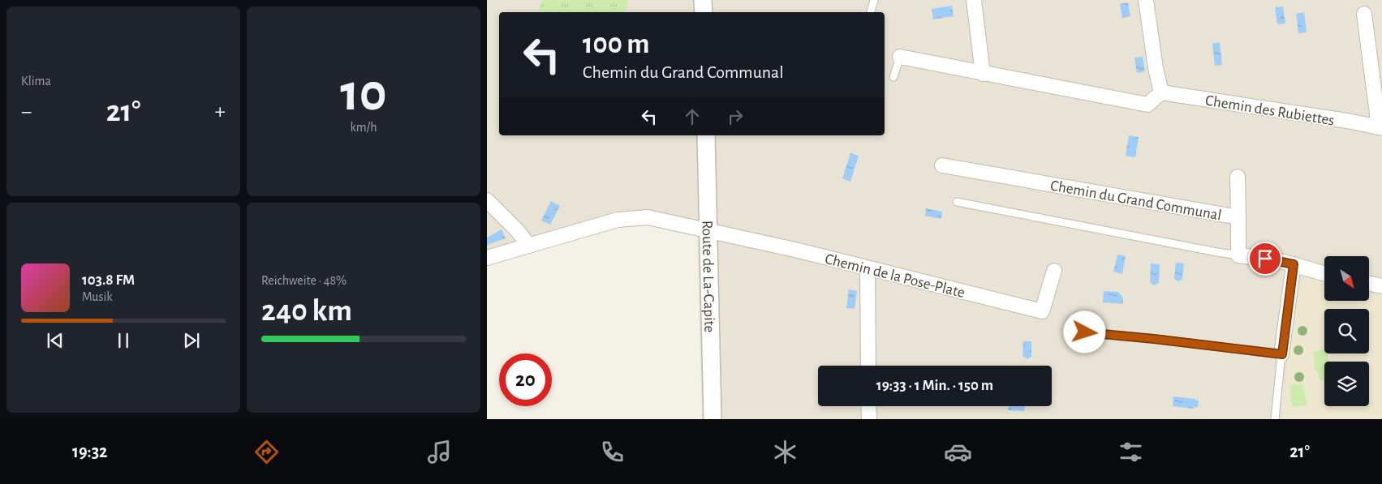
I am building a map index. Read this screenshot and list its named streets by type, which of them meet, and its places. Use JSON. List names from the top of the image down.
{
  "streets": {
    "street": [
      "Chemin des Rubiettes",
      "Chemin du Grand Communal",
      "Chemin de la Pose-Plate",
      "Route de La-Capite"
    ]
  },
  "crossings": [
    ["Chemin de la Pose-Plate", "Route de La-Capite"]
  ],
  "north": "bottom right",
  "page": {
    "tile": [
      "Klima",
      ["10", "km/h"],
      ["Reichweite · 48%", "240 km"]
    ],
    "turn": ["100 m", "Chemin du Grand Communal"],
    "heat": ["−", "21°", "+"],
    "song": ["103.8 FM", "Musik"],
    "limit": "20",
    "trip": "19:33 · 1 Min. · 150 m",
    "tabs": ["19:32", "21°"]
  }
}
